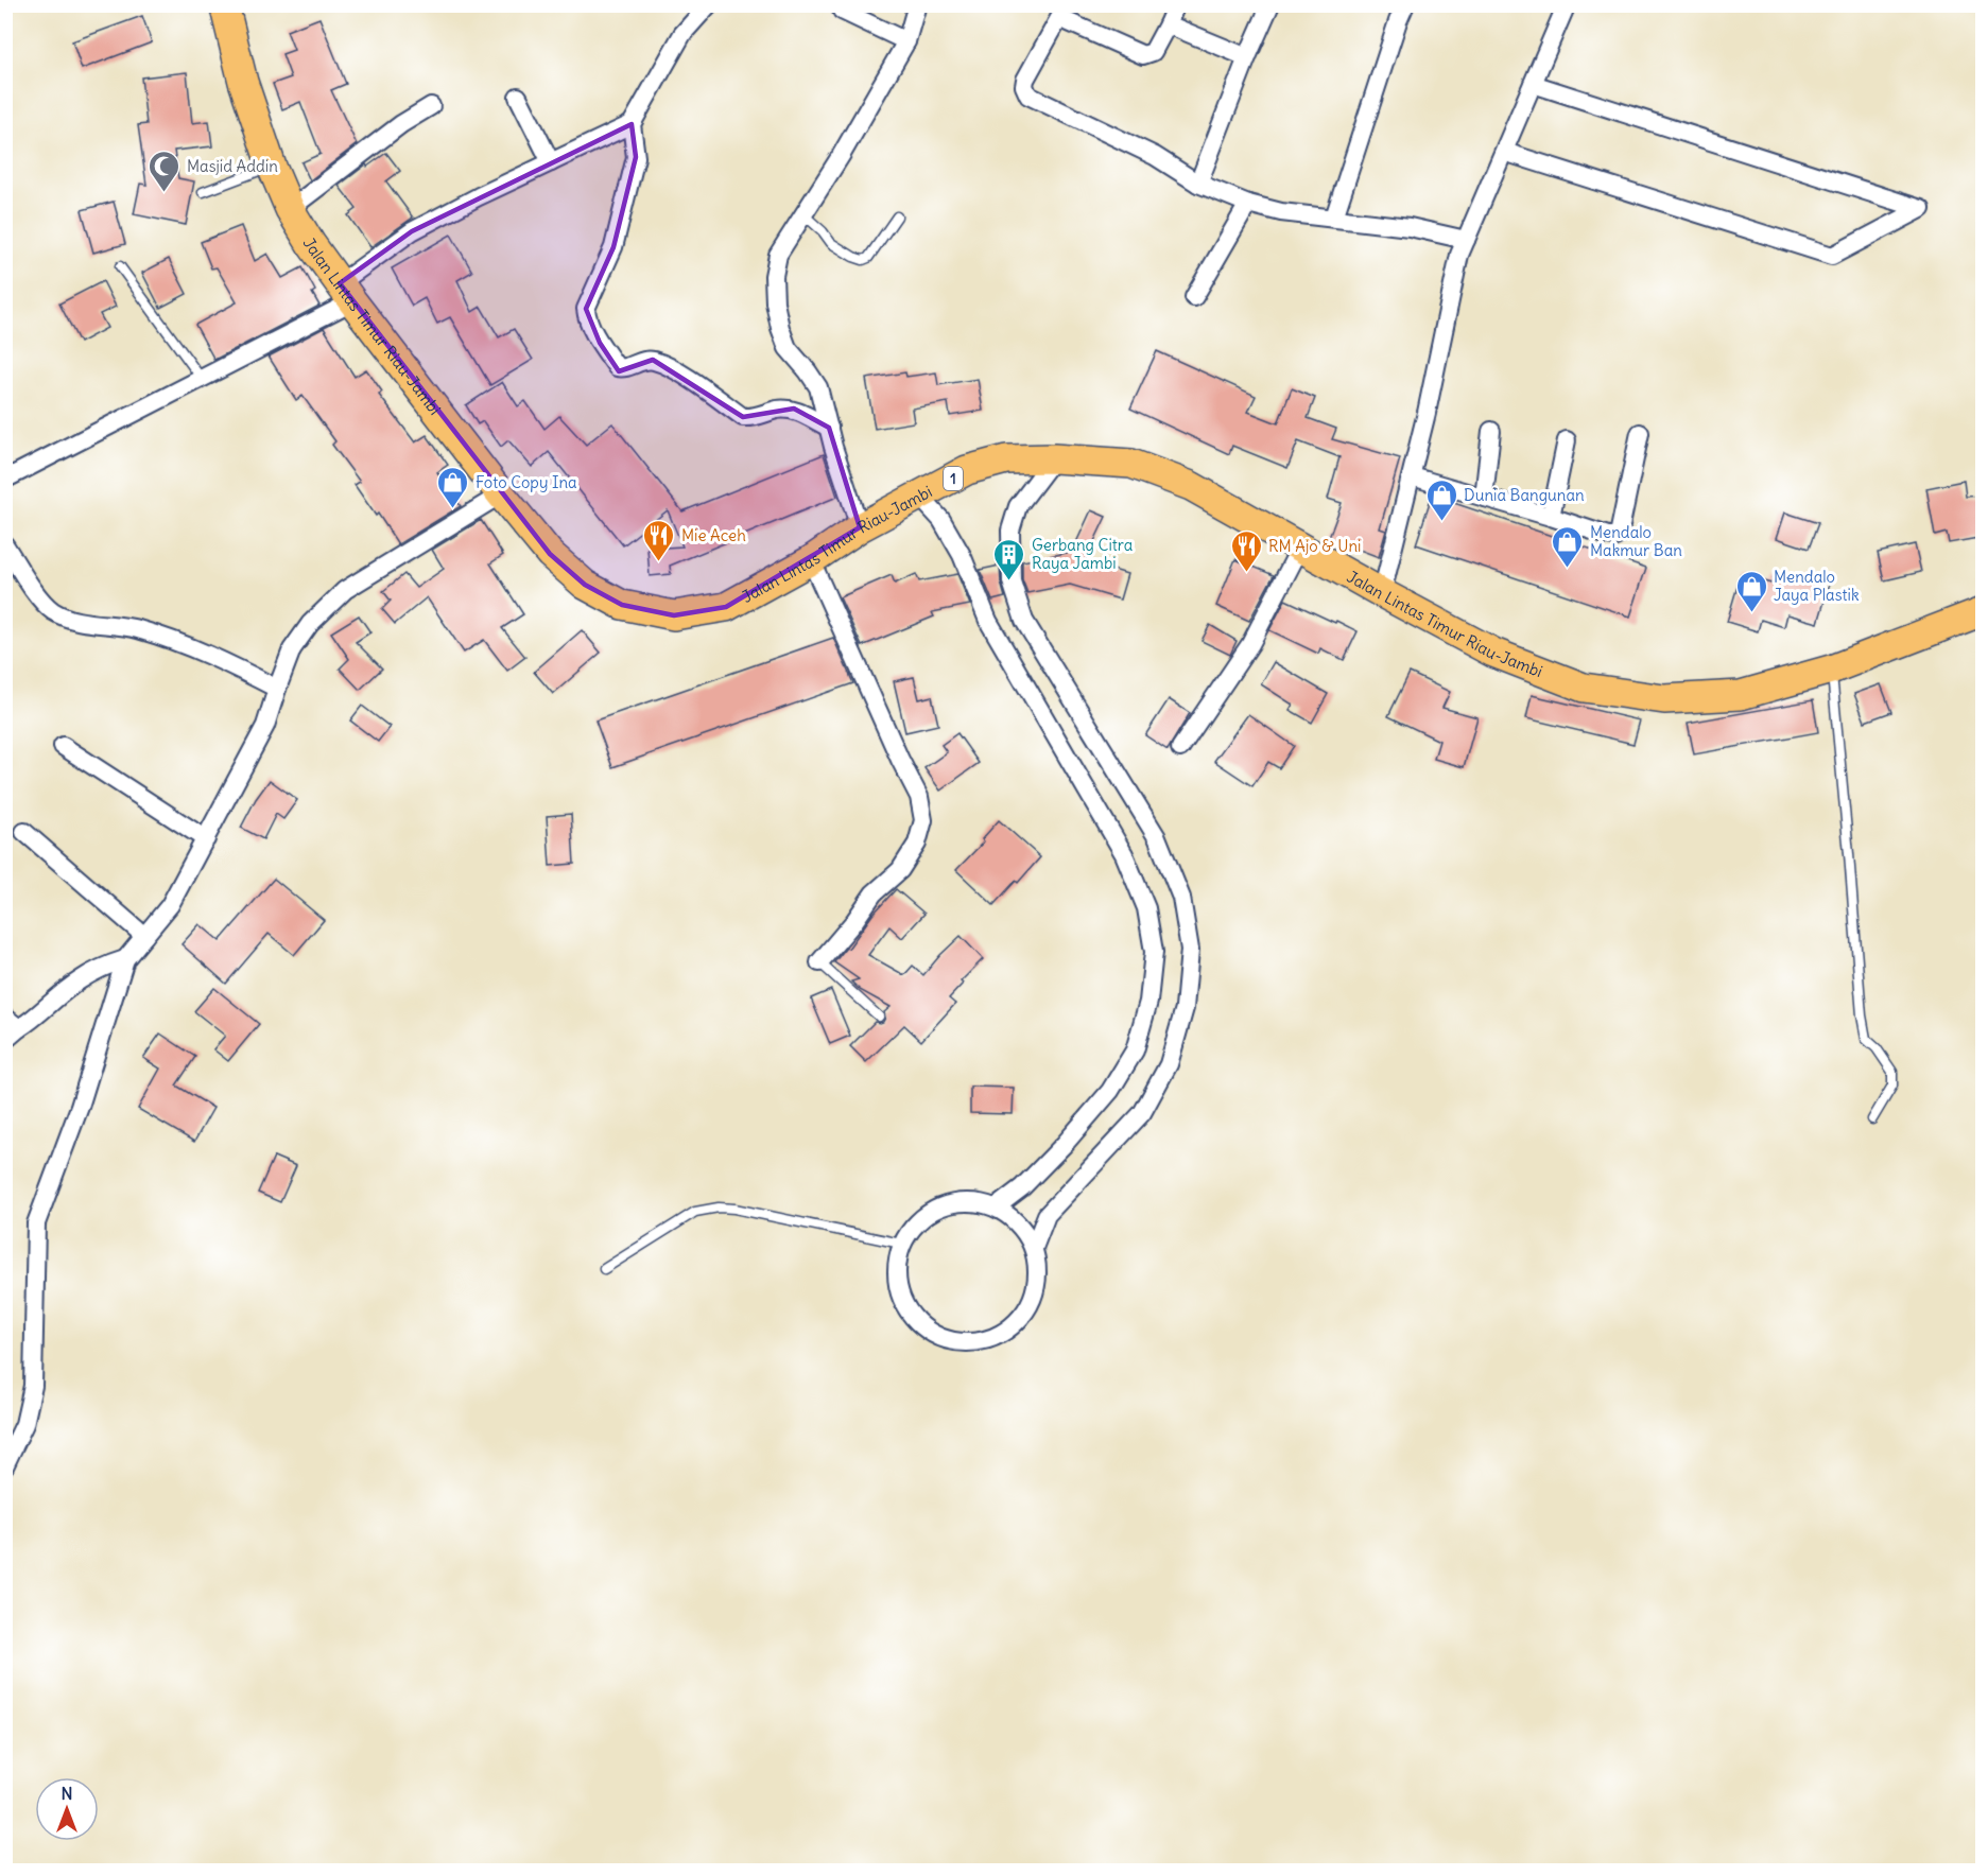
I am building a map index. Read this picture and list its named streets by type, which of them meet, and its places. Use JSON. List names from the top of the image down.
{
  "streets": {
    "highway": ["Jalan Lintas Timur Riau-Jambi", "1"]
  },
  "places": {
    "mosque": ["Masjid Addin"],
    "shop": [
      "Foto Copy Ina",
      "Dunia Bangunan",
      "Mendalo Makmur Ban",
      "Mendalo Jaya Plastik"
    ],
    "restaurant": ["Mie Aceh", "RM Ajo & Uni"],
    "building": ["Gerbang Citra Raya Jambi"]
  },
  "north": "top"
}
